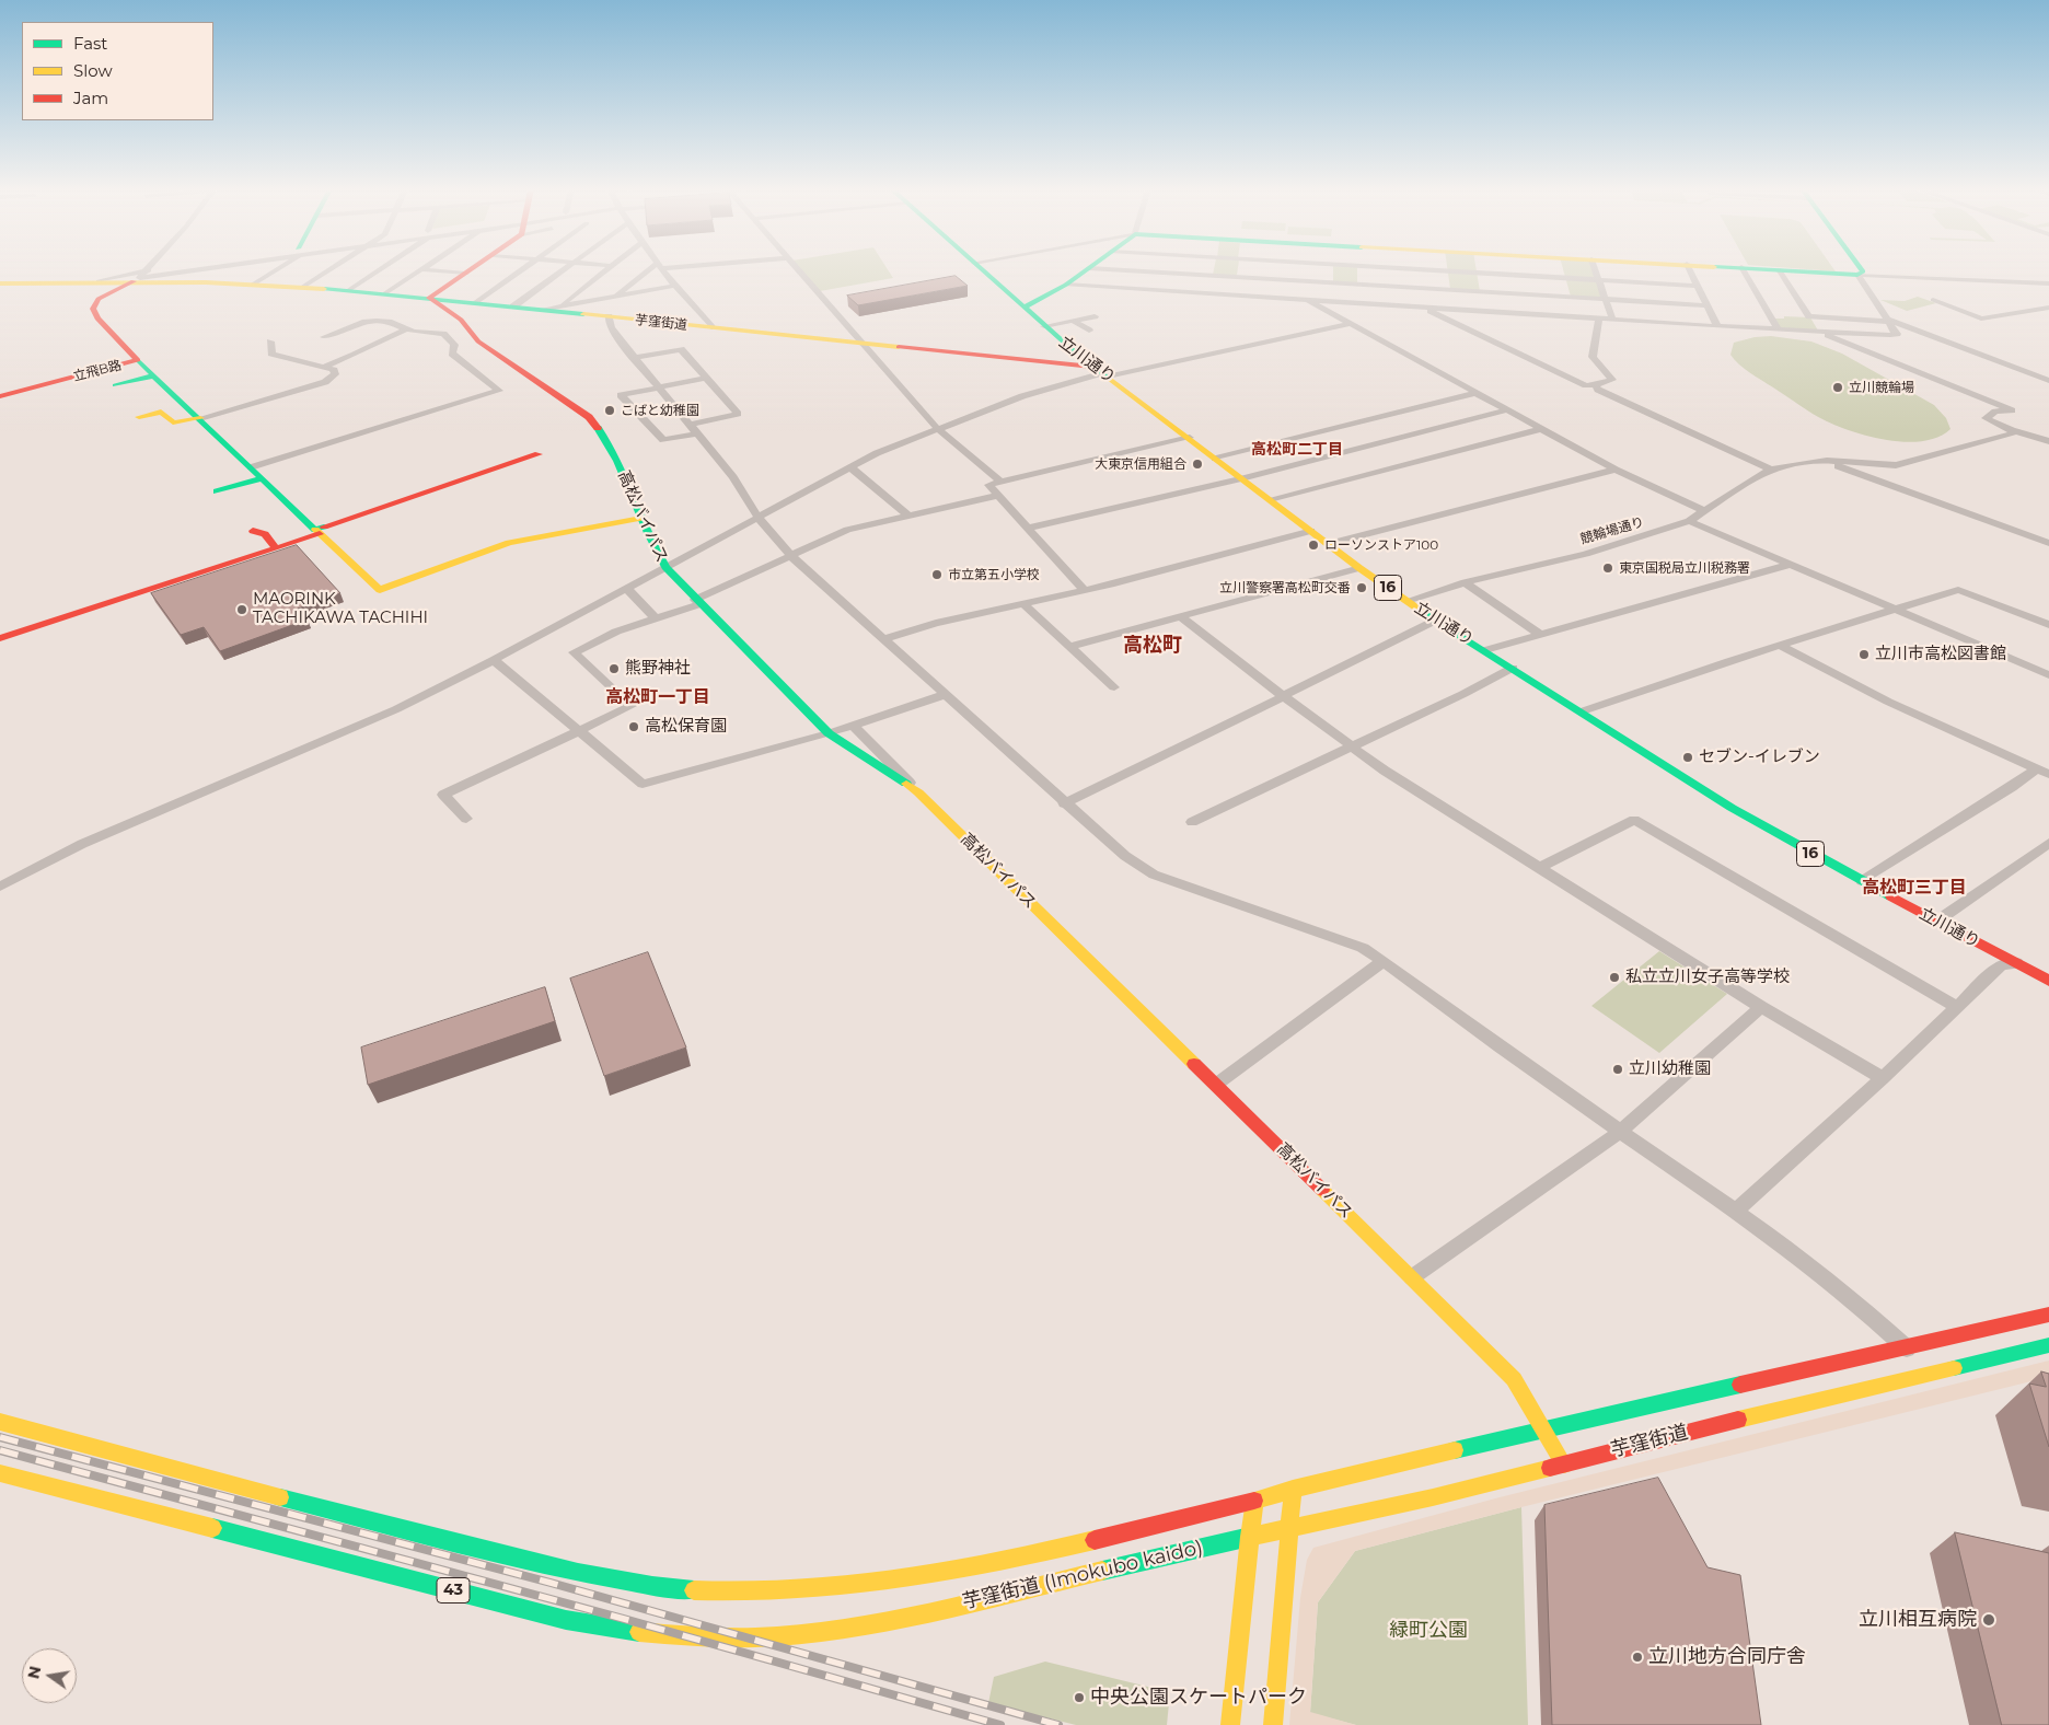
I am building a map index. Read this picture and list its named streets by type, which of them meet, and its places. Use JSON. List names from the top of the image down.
{
  "streets": {
    "main road": [
      "芋窪街道",
      "立川通り",
      "立飛B路",
      "高松バイパス",
      "16",
      "芋窪街道 (Imokubo kaido)",
      "43"
    ],
    "street": ["競輪場通り"]
  },
  "crossings": [
    ["芋窪街道", "立川通り"],
    ["芋窪街道", "立飛B路"],
    ["芋窪街道", "高松バイパス"],
    ["芋窪街道", "芋窪街道 (Imokubo kaido)"],
    ["立川通り", "競輪場通り"]
  ],
  "districts": [
    "高松町二丁目",
    "高松町",
    "高松町一丁目",
    "高松町三丁目"
  ],
  "parks": ["緑町公園"],
  "places": [
    "立川競輪場",
    "こばと幼稚園",
    "大東京信用組合",
    "ローソンストア100",
    "東京国税局立川税務署",
    "市立第五小学校",
    "立川警察署高松町交番",
    "MAORINK TACHIKAWA TACHIHI",
    "立川市高松図書館",
    "熊野神社",
    "高松保育園",
    "セブン-イレブン",
    "私立立川女子高等学校",
    "立川幼稚園",
    "立川相互病院",
    "立川地方合同庁舎",
    "中央公園スケートパーク"
  ],
  "legend": ["Fast", "Slow", "Jam"],
  "north": "left"
}
